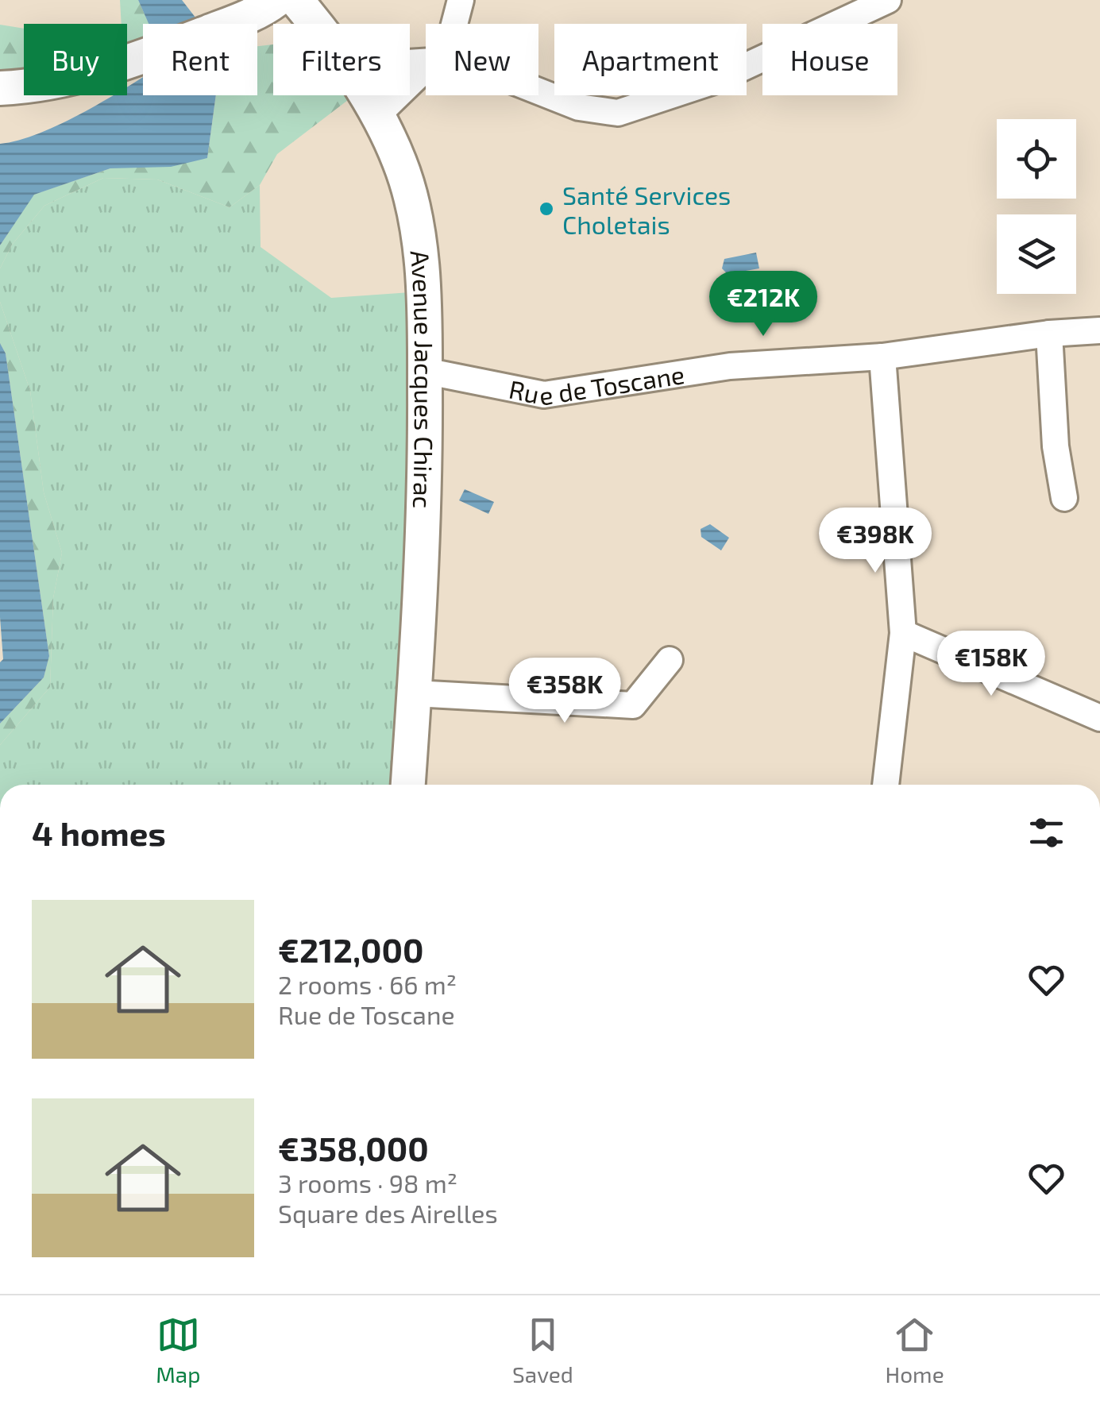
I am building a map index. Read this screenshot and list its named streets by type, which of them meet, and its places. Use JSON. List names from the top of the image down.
{
  "streets": {
    "street": ["Avenue Jacques Chirac", "Rue de Toscane"]
  },
  "crossings": [
    ["Avenue Jacques Chirac", "Rue de Toscane"]
  ],
  "places": ["Santé Services Choletais"],
  "page": {
    "chip": [
      "Buy",
      "Rent",
      "Filters",
      "New",
      "Apartment",
      "House"
    ],
    "price": [
      "€212K",
      "€398K",
      "€158K",
      "€358K"
    ],
    "heading": "4 homes",
    "list": [
      {
        "name": "€212,000",
        "note": "2 rooms · 66 m² · Rue de Toscane"
      },
      {
        "name": "€358,000",
        "note": "3 rooms · 98 m² · Square des Airelles"
      }
    ],
    "tabs": ["Map", "Saved", "Home"]
  }
}
